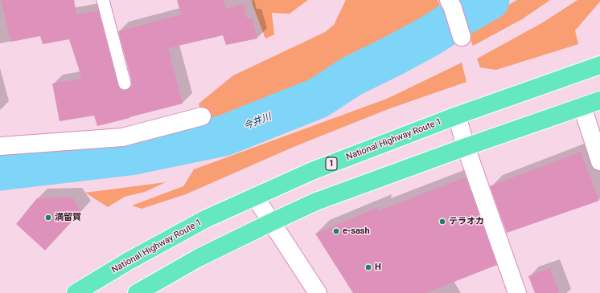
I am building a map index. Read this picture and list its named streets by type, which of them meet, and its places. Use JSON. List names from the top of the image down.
{
  "streets": {
    "highway": ["National Highway Route 1", "1"]
  },
  "water": ["今井川"],
  "places": [
    "満留賀",
    "テラオカ",
    "e-sash",
    "H"
  ]
}
